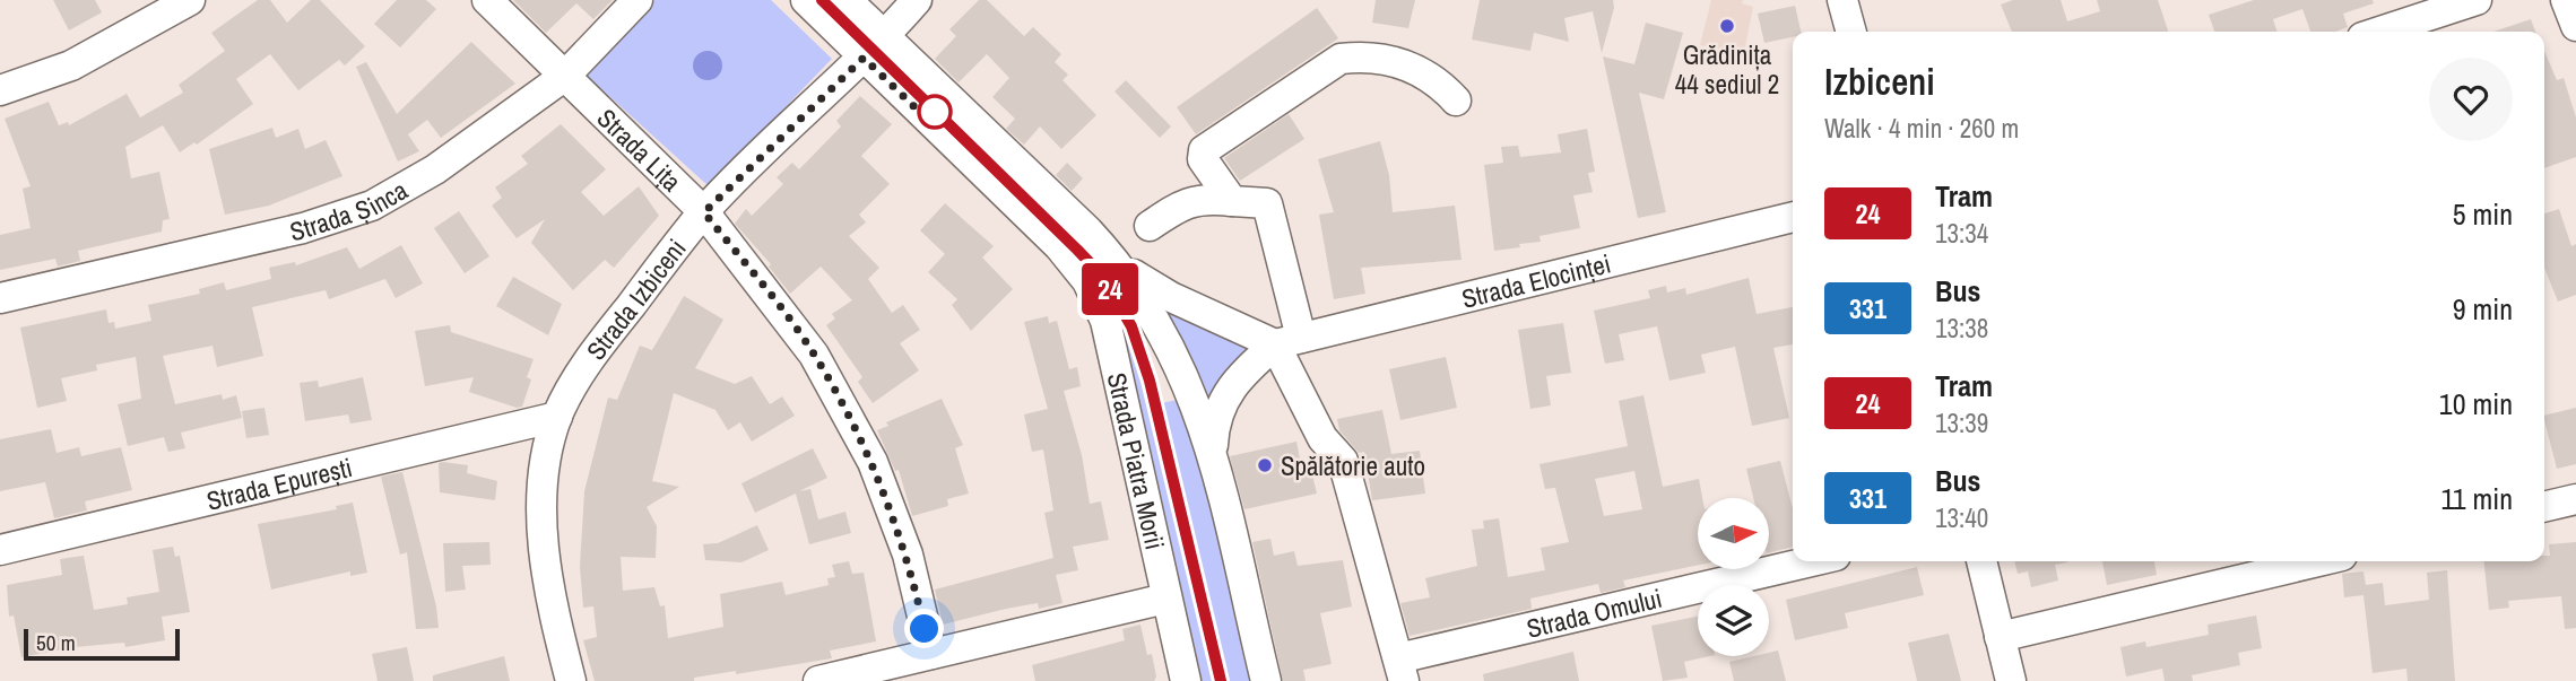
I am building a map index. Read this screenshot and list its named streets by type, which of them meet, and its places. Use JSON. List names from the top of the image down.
{
  "streets": {
    "street": [
      "Strada Lița",
      "Strada Șinca",
      "Strada Elocinței",
      "Strada Izbiceni",
      "Strada Piatra Morii",
      "Strada Epurești",
      "Strada Omului"
    ]
  },
  "crossings": [
    ["Strada Lița", "Strada Șinca"],
    ["Strada Lița", "Strada Izbiceni"],
    ["Strada Izbiceni", "Strada Piatra Morii"],
    ["Strada Izbiceni", "Strada Epurești"]
  ],
  "places": ["Grădinița 44 sediul 2", "Spălătorie auto"],
  "lines": ["tram line 24"],
  "scale_bar": "50 m",
  "north": "right",
  "page": {
    "on_map": "24",
    "heading": ["Izbiceni", "Walk · 4 min · 260 m"],
    "list": [
      {
        "mark": "24",
        "name": "Tram",
        "note": "13:34",
        "value": "5 min"
      },
      {
        "mark": "331",
        "name": "Bus",
        "note": "13:38",
        "value": "9 min"
      },
      {
        "mark": "24",
        "name": "Tram",
        "note": "13:39",
        "value": "10 min"
      },
      {
        "mark": "331",
        "name": "Bus",
        "note": "13:40",
        "value": "11 min"
      }
    ],
    "scale": "50 m"
  }
}
